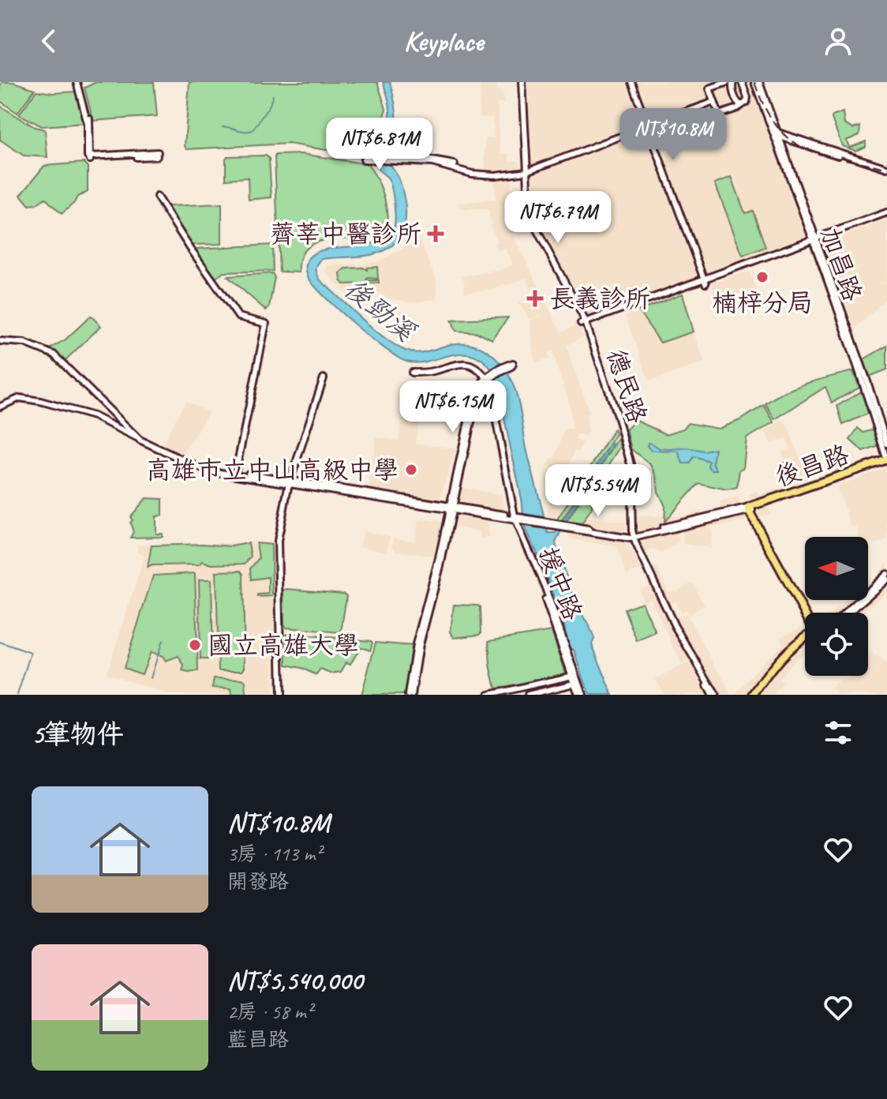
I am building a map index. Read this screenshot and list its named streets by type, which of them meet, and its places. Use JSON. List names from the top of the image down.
{
  "streets": {
    "main road": ["後昌路"],
    "street": ["加昌路", "德民路", "援中路"]
  },
  "crossings": [
    ["加昌路", "後昌路"]
  ],
  "water": ["後勁溪"],
  "places": {
    "health": ["薺莘中醫診所", "長義診所"],
    "other": ["楠梓分局", "高雄市立中山高級中學", "國立高雄大學"]
  },
  "north": "left",
  "page": {
    "header": "Keyplace",
    "price": [
      "NT$10.8M",
      "NT$6.81M",
      "NT$6.79M",
      "NT$6.15M",
      "NT$5.54M"
    ],
    "heading": "5筆物件",
    "list": [
      {
        "name": "NT$10.8M",
        "note": "3房 · 113 m² · 開發路"
      },
      {
        "name": "NT$5,540,000",
        "note": "2房 · 58 m² · 藍昌路"
      }
    ]
  }
}
